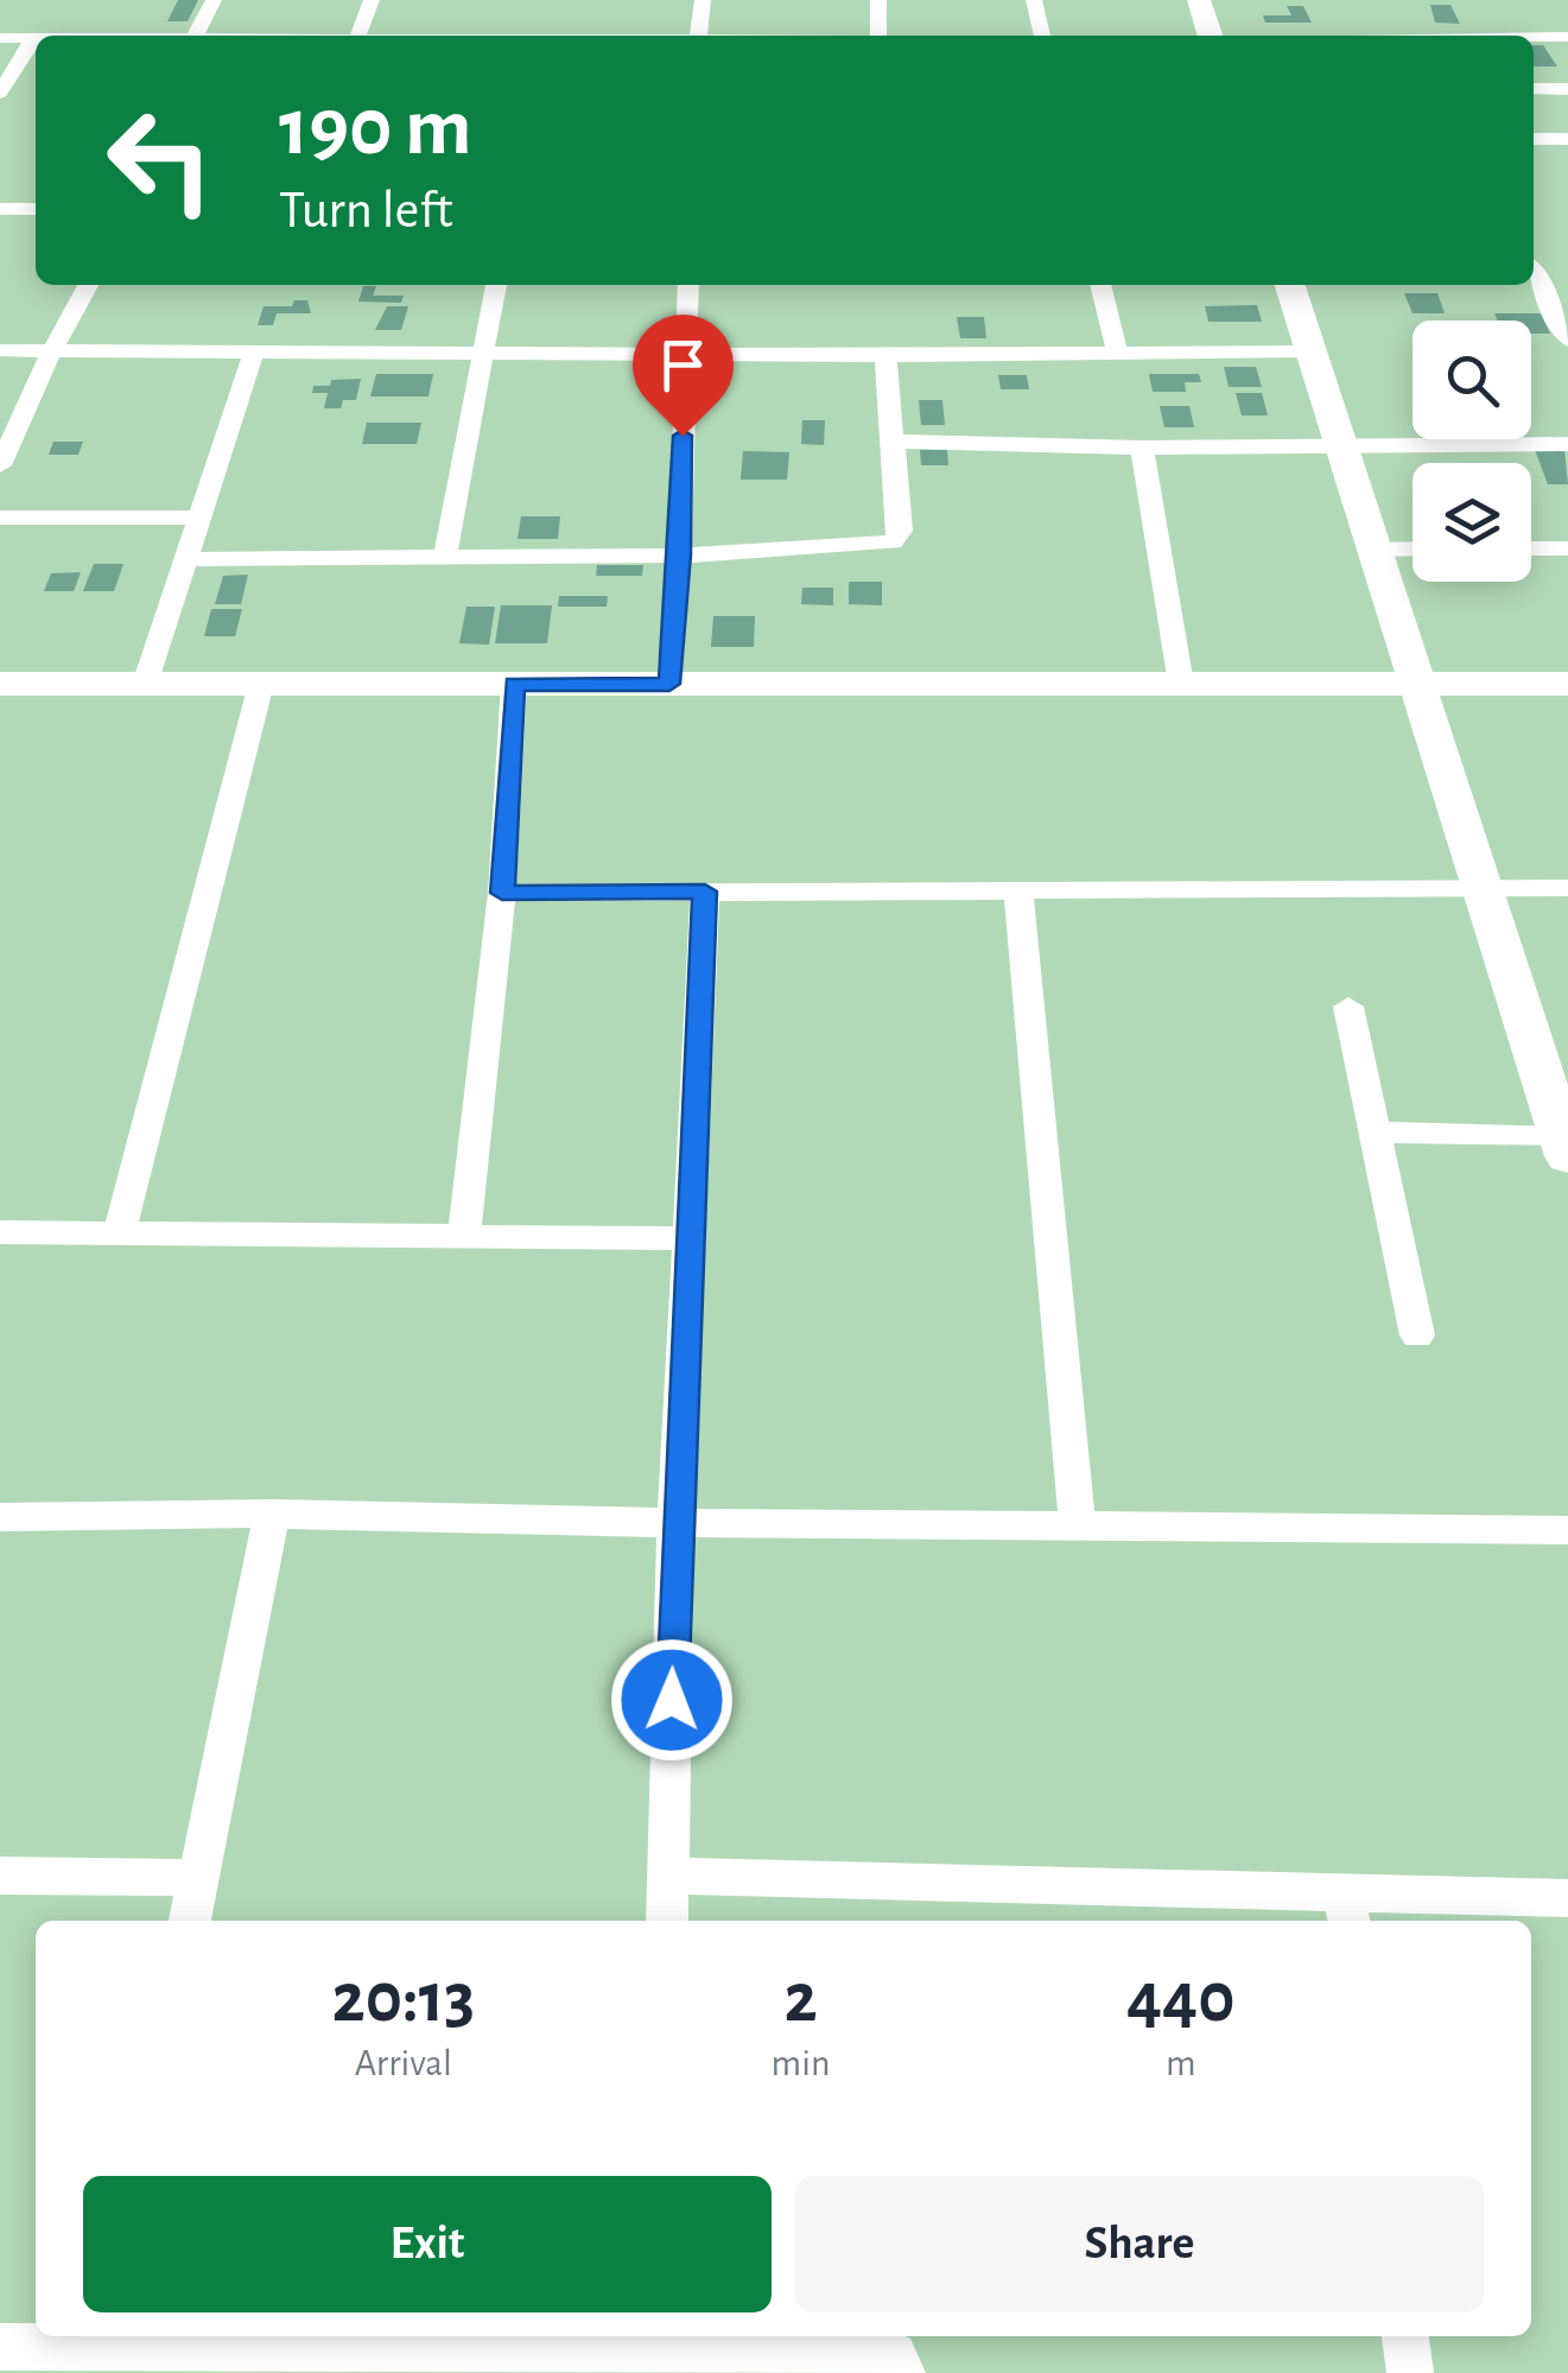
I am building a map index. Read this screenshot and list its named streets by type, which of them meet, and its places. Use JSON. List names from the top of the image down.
{
  "page": {
    "turn": ["190 m", "Turn left"],
    "eta": [
      "20:13",
      "Arrival",
      "2",
      "min",
      "440",
      "m"
    ],
    "buttons": ["Exit", "Share"]
  }
}
